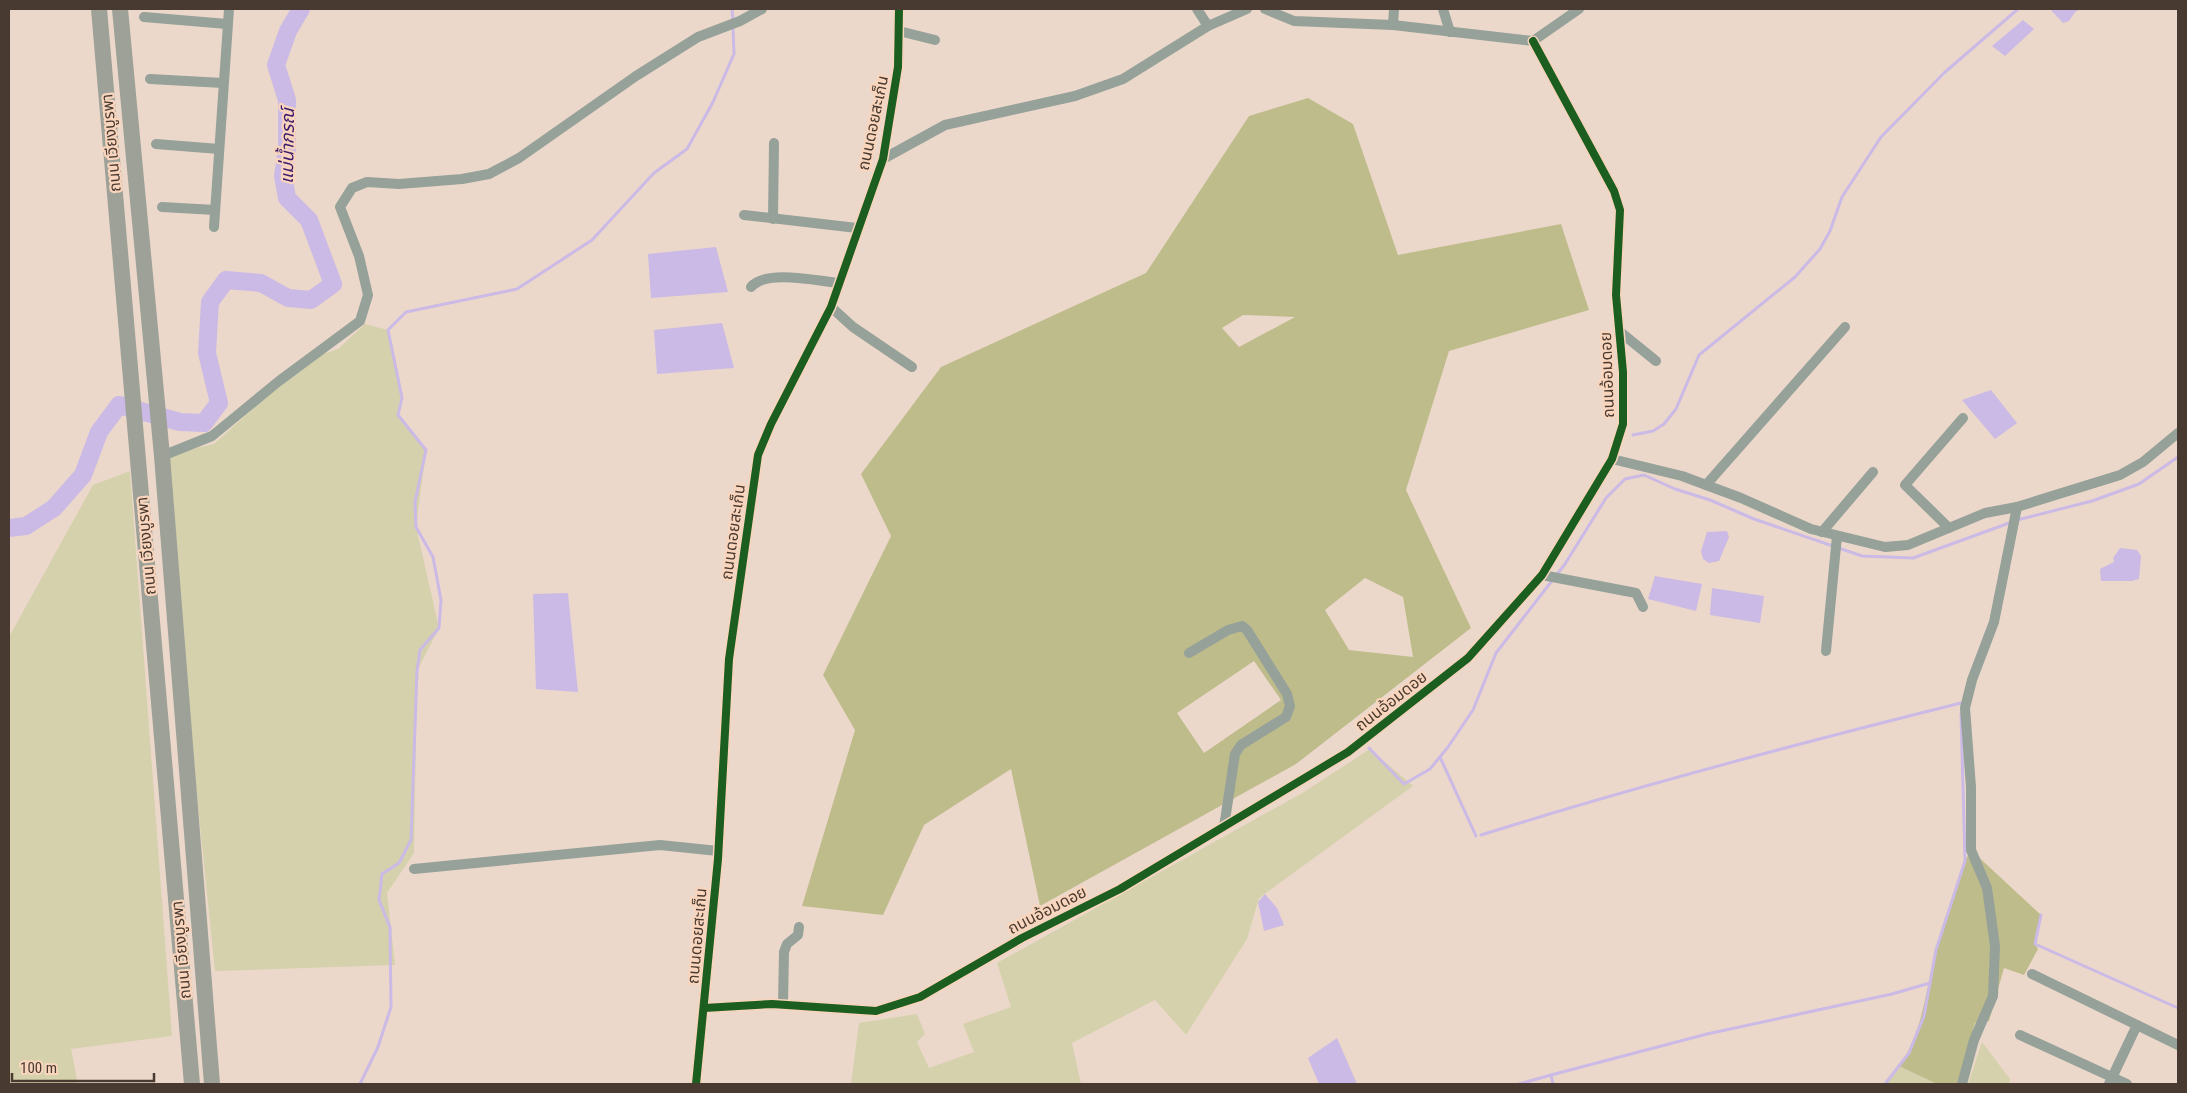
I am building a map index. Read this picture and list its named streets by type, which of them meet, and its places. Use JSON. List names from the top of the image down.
{
  "streets": {
    "main road": ["ถนน เวียงบูรพา"],
    "street": ["ถนนดอยสะเก็น", "ถนนอ้อมดอย"]
  },
  "crossings": [
    ["ถนนดอยสะเก็น", "ถนนอ้อมดอย"]
  ],
  "water": ["แม่น้ำกรณ์"],
  "scale_bar": "100 m"
}
